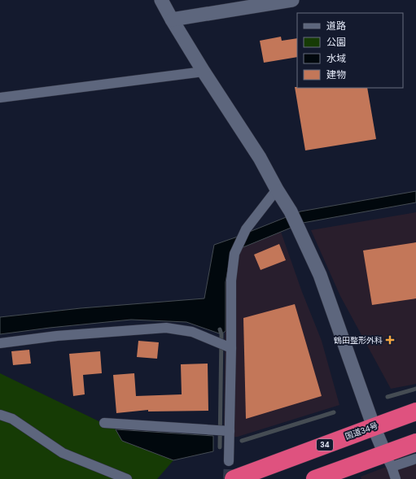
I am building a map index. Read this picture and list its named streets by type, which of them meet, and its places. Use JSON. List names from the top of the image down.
{
  "streets": {
    "highway": ["国道34号", "34"]
  },
  "places": {
    "health": ["鶴田整形外科"]
  },
  "legend": [
    "道路",
    "公園",
    "水域",
    "建物"
  ]
}
